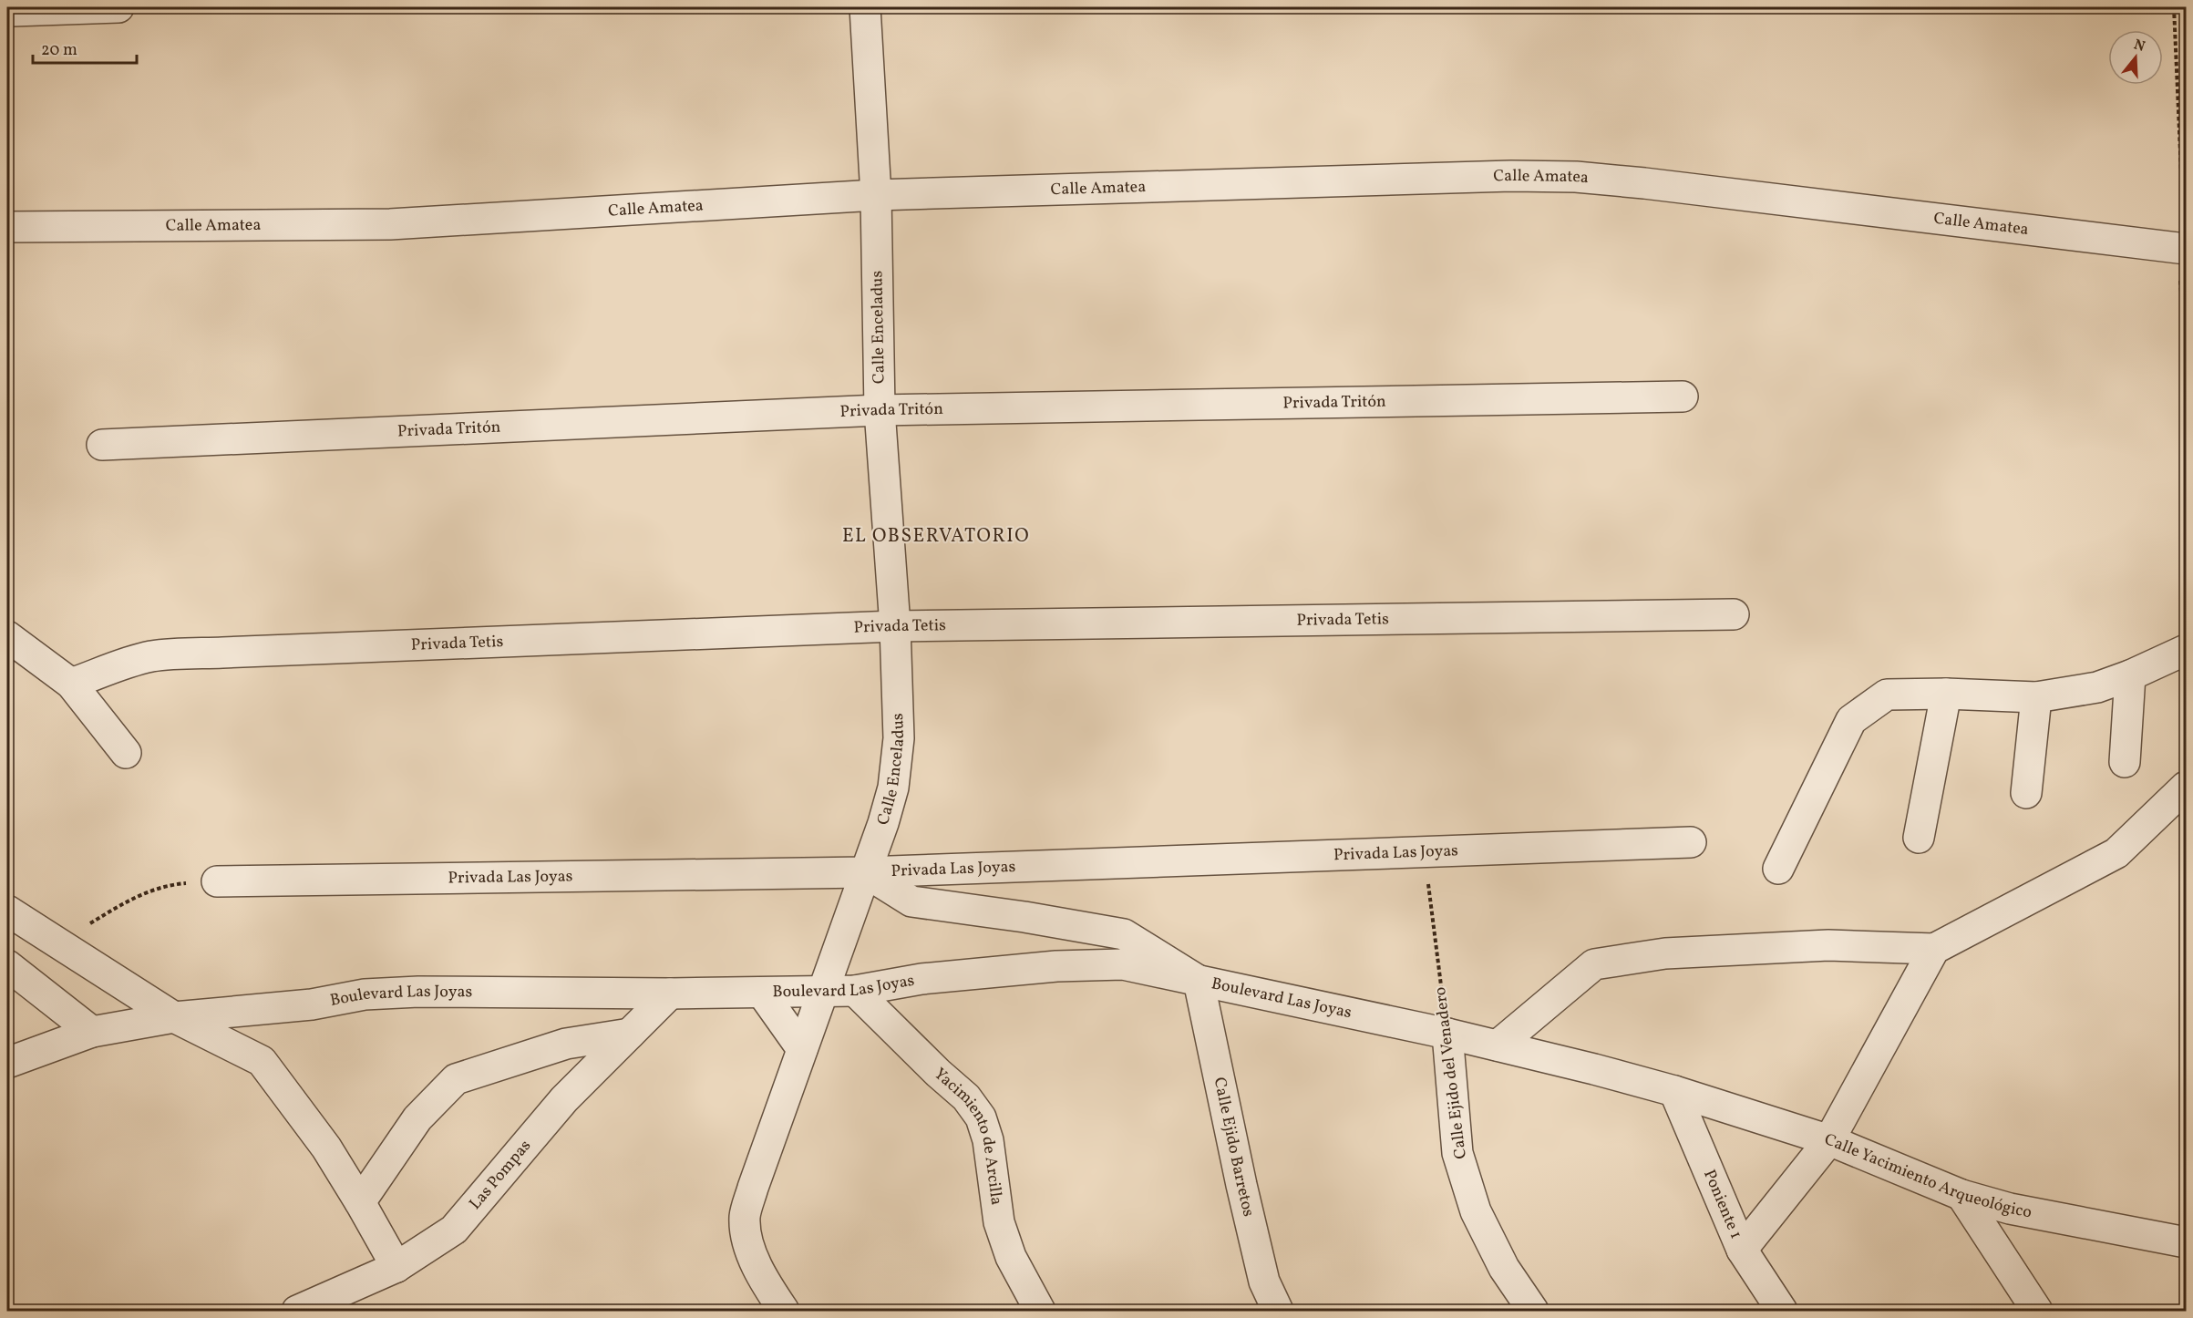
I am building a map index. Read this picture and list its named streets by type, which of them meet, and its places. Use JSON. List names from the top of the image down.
{
  "streets": {
    "street": [
      "Calle Amatea",
      "Calle Enceladus",
      "Privada Tritón",
      "Privada Tetis",
      "Privada Las Joyas",
      "Boulevard Las Joyas",
      "Calle Ejido del Venadero",
      "Yacimiento de Arcilla",
      "Calle Ejido Barretos",
      "Las Pompas",
      "Calle Yacimiento Arqueológico",
      "Poniente 1"
    ]
  },
  "crossings": [
    ["Calle Amatea", "Calle Enceladus"],
    ["Calle Enceladus", "Privada Tritón"],
    ["Calle Enceladus", "Privada Tetis"],
    ["Calle Enceladus", "Privada Las Joyas"],
    ["Calle Enceladus", "Boulevard Las Joyas"],
    ["Privada Las Joyas", "Calle Ejido del Venadero"],
    ["Boulevard Las Joyas", "Calle Ejido del Venadero"],
    ["Boulevard Las Joyas", "Yacimiento de Arcilla"],
    ["Boulevard Las Joyas", "Calle Ejido Barretos"],
    ["Boulevard Las Joyas", "Las Pompas"],
    ["Boulevard Las Joyas", "Calle Yacimiento Arqueológico"],
    ["Boulevard Las Joyas", "Poniente 1"],
    ["Calle Yacimiento Arqueológico", "Poniente 1"]
  ],
  "districts": ["EL OBSERVATORIO"],
  "scale_bar": "20 m",
  "north": "top"
}
